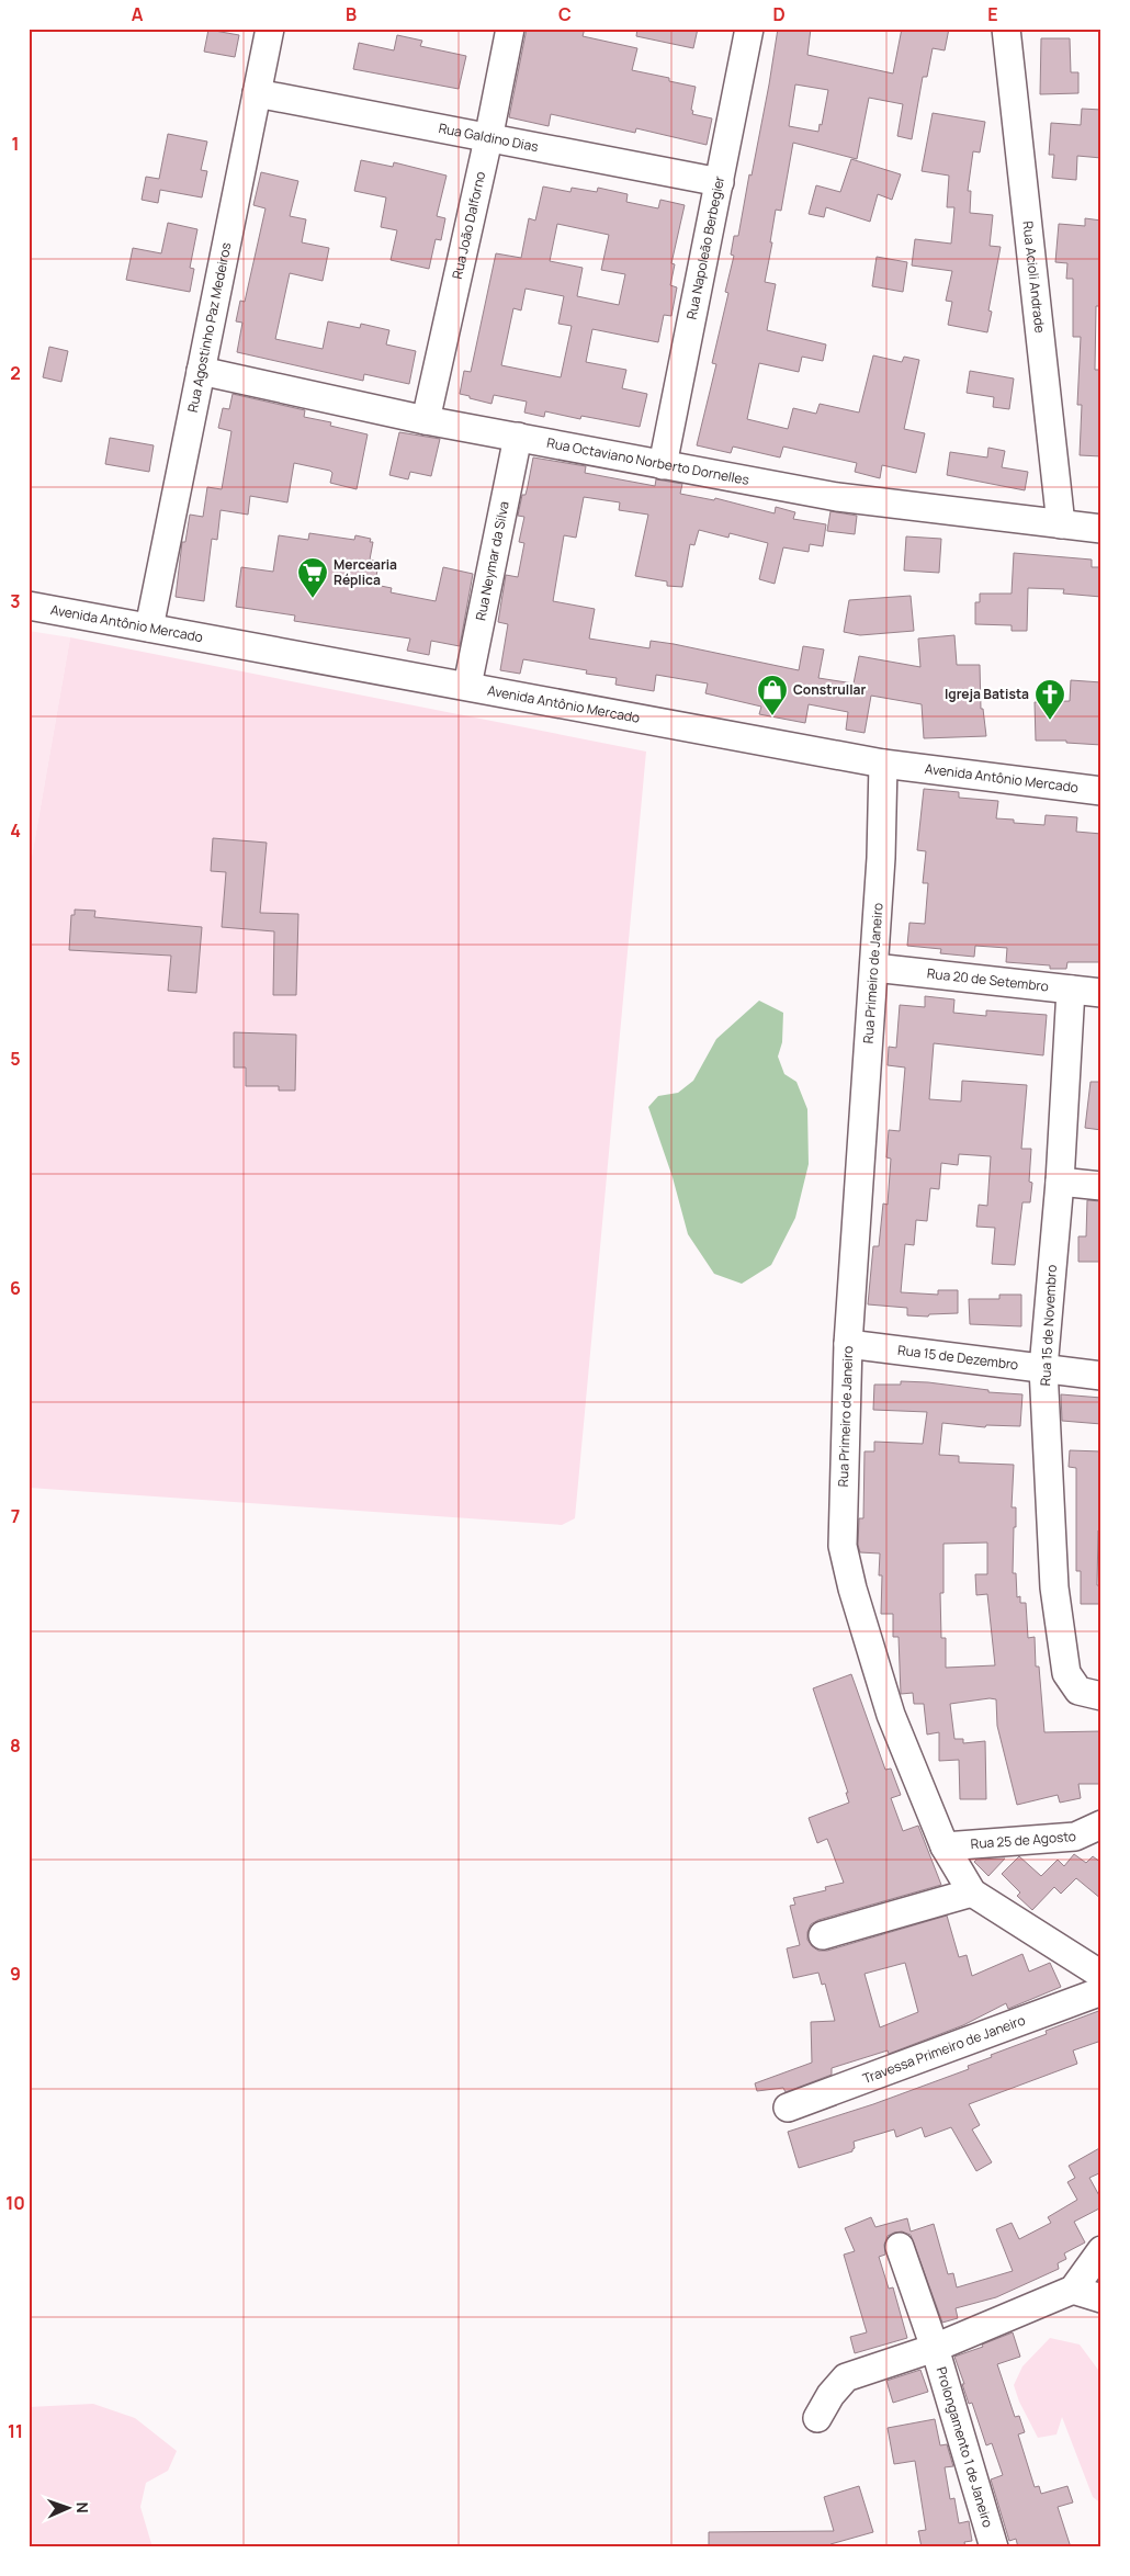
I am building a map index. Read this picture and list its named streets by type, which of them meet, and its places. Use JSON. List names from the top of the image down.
{
  "streets": {
    "street": [
      "Rua Galdino Dias",
      "Rua João Dalforno",
      "Rua Napoleão Berbegier",
      "Rua Acioli Andrade",
      "Rua Agostinho Paz Medeiros",
      "Rua Octaviano Norberto Dornelles",
      "Rua Neymar da Silva",
      "Avenida Antônio Mercado",
      "Rua Primeiro de Janeiro",
      "Rua 20 de Setembro",
      "Rua 15 de Novembro",
      "Rua 15 de Dezembro",
      "Rua 25 de Agosto",
      "Travessa Primeiro de Janeiro",
      "Prolongamento 1 de Janeiro"
    ]
  },
  "crossings": [
    ["Rua Galdino Dias", "Rua João Dalforno"],
    ["Rua Galdino Dias", "Rua Napoleão Berbegier"],
    ["Rua Galdino Dias", "Rua Agostinho Paz Medeiros"],
    ["Rua João Dalforno", "Rua Octaviano Norberto Dornelles"],
    ["Rua Napoleão Berbegier", "Rua Octaviano Norberto Dornelles"],
    ["Rua Acioli Andrade", "Rua Octaviano Norberto Dornelles"],
    ["Rua Agostinho Paz Medeiros", "Rua Octaviano Norberto Dornelles"],
    ["Rua Agostinho Paz Medeiros", "Avenida Antônio Mercado"],
    ["Rua Octaviano Norberto Dornelles", "Rua Neymar da Silva"],
    ["Rua Neymar da Silva", "Avenida Antônio Mercado"],
    ["Avenida Antônio Mercado", "Rua Primeiro de Janeiro"],
    ["Rua Primeiro de Janeiro", "Rua 20 de Setembro"],
    ["Rua Primeiro de Janeiro", "Rua 15 de Dezembro"],
    ["Rua Primeiro de Janeiro", "Rua 25 de Agosto"],
    ["Rua 20 de Setembro", "Rua 15 de Novembro"],
    ["Rua 15 de Novembro", "Rua 15 de Dezembro"]
  ],
  "places": {
    "supermarket": ["Mercearia Réplica"],
    "shop": ["Construllar"],
    "church": ["Igreja Batista"]
  },
  "north": "right",
  "grid": {
    "columns": [
      "A",
      "B",
      "C",
      "D",
      "E"
    ],
    "rows": [
      "1",
      "2",
      "3",
      "4",
      "5",
      "6",
      "7",
      "8",
      "9",
      "10",
      "11"
    ]
  }
}
